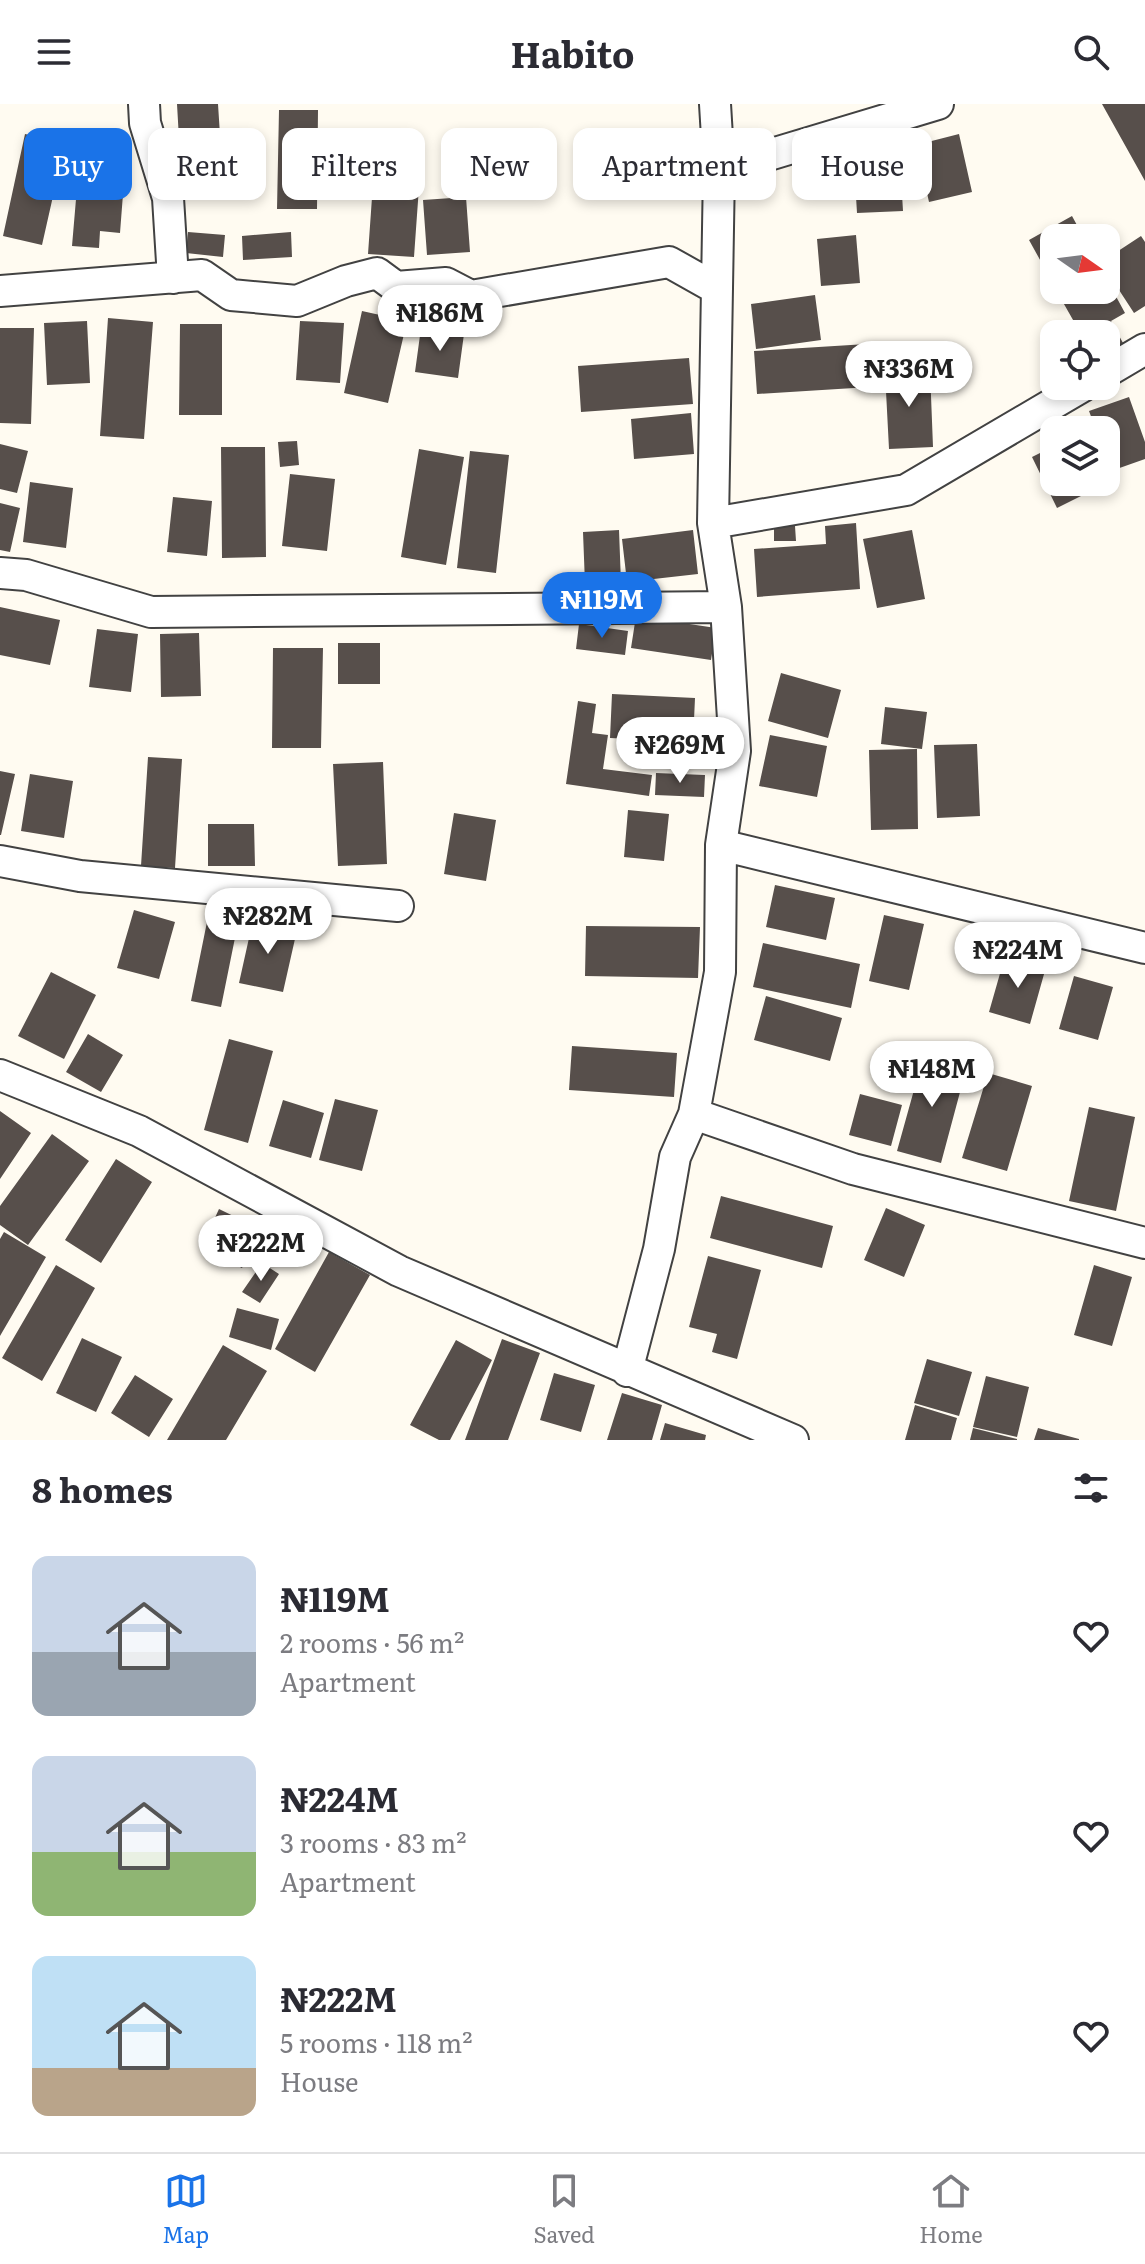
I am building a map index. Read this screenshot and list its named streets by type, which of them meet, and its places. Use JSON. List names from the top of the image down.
{
  "north": "right",
  "page": {
    "header": "Habito",
    "chip": [
      "Buy",
      "Rent",
      "Filters",
      "New",
      "Apartment",
      "House"
    ],
    "price": [
      "₦186M",
      "₦336M",
      "₦119M",
      "₦269M",
      "₦282M",
      "₦224M",
      "₦148M",
      "₦222M"
    ],
    "heading": "8 homes",
    "list": [
      {
        "name": "₦119M",
        "note": "2 rooms · 56 m² · Apartment"
      },
      {
        "name": "₦224M",
        "note": "3 rooms · 83 m² · Apartment"
      },
      {
        "name": "₦222M",
        "note": "5 rooms · 118 m² · House"
      }
    ],
    "tabs": ["Map", "Saved", "Home"]
  }
}
